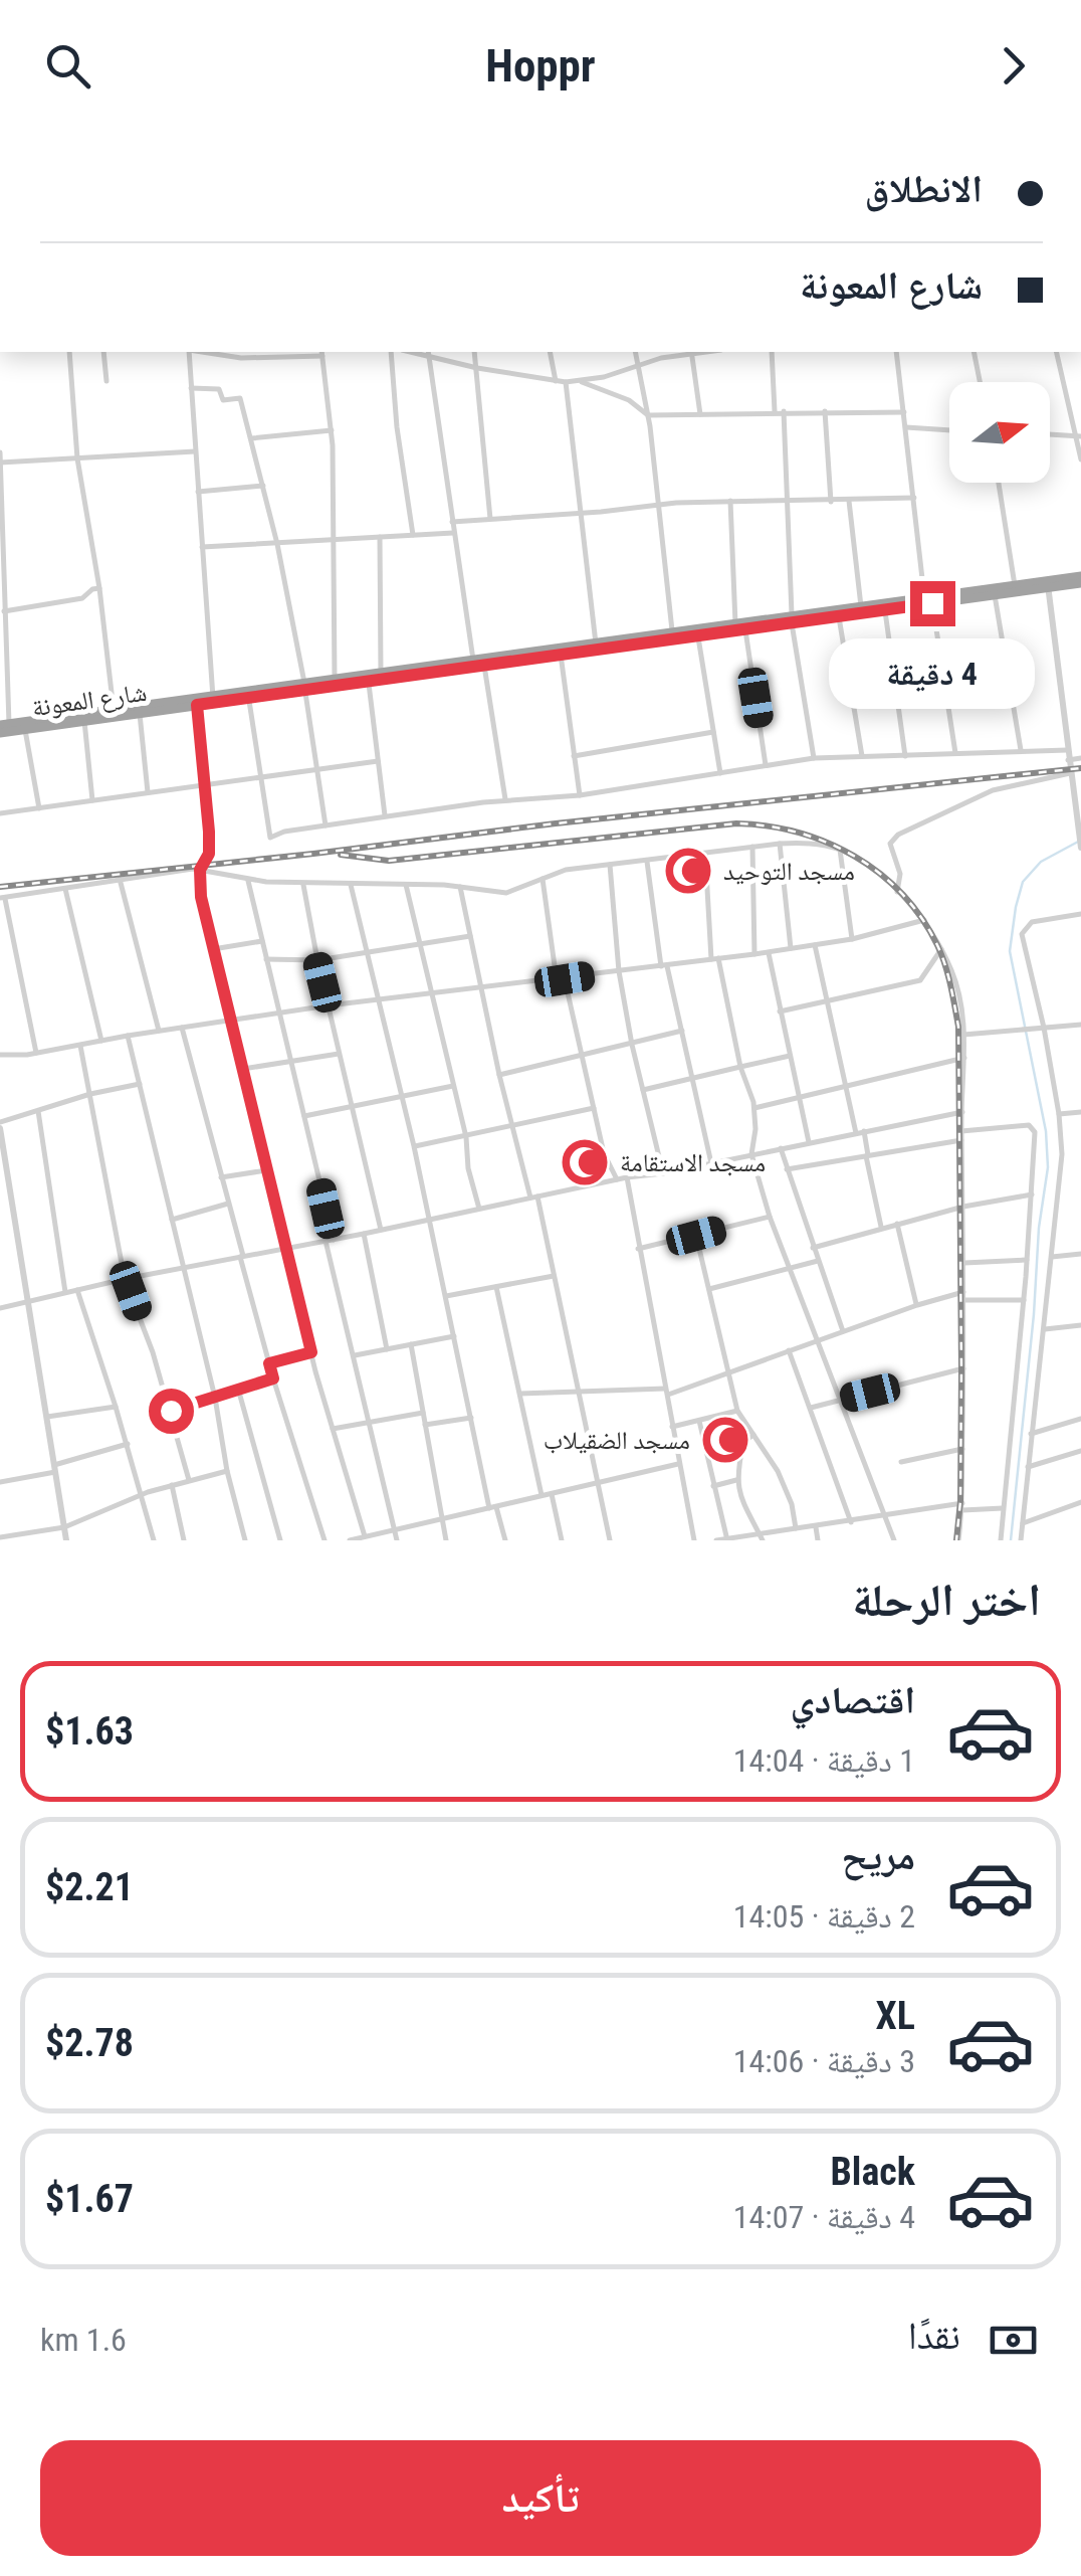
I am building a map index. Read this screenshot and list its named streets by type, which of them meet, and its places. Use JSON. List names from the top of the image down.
{
  "streets": {
    "highway": ["شارع المعونة"]
  },
  "places": {
    "mosque": ["مسجد التوحيد", "مسجد الاستقامة", "مسجد الضقيلاب"]
  },
  "north": "right",
  "page": {
    "header": "Hoppr",
    "banner": ["الانطلاق", "شارع المعونة"],
    "bubble": "4 دقيقة",
    "heading": "اختر الرحلة",
    "list": [
      {
        "name": "اقتصادي",
        "note": "1 دقيقة · 14:04",
        "value": "$1.63"
      },
      {
        "name": "مريح",
        "note": "2 دقيقة · 14:05",
        "value": "$2.21"
      },
      {
        "name": "XL",
        "note": "3 دقيقة · 14:06",
        "value": "$2.78"
      },
      {
        "name": "Black",
        "note": "4 دقيقة · 14:07",
        "value": "$1.67"
      }
    ],
    "pay": ["نقدًا", "1.6 km"],
    "buttons": "تأكيد"
  }
}
